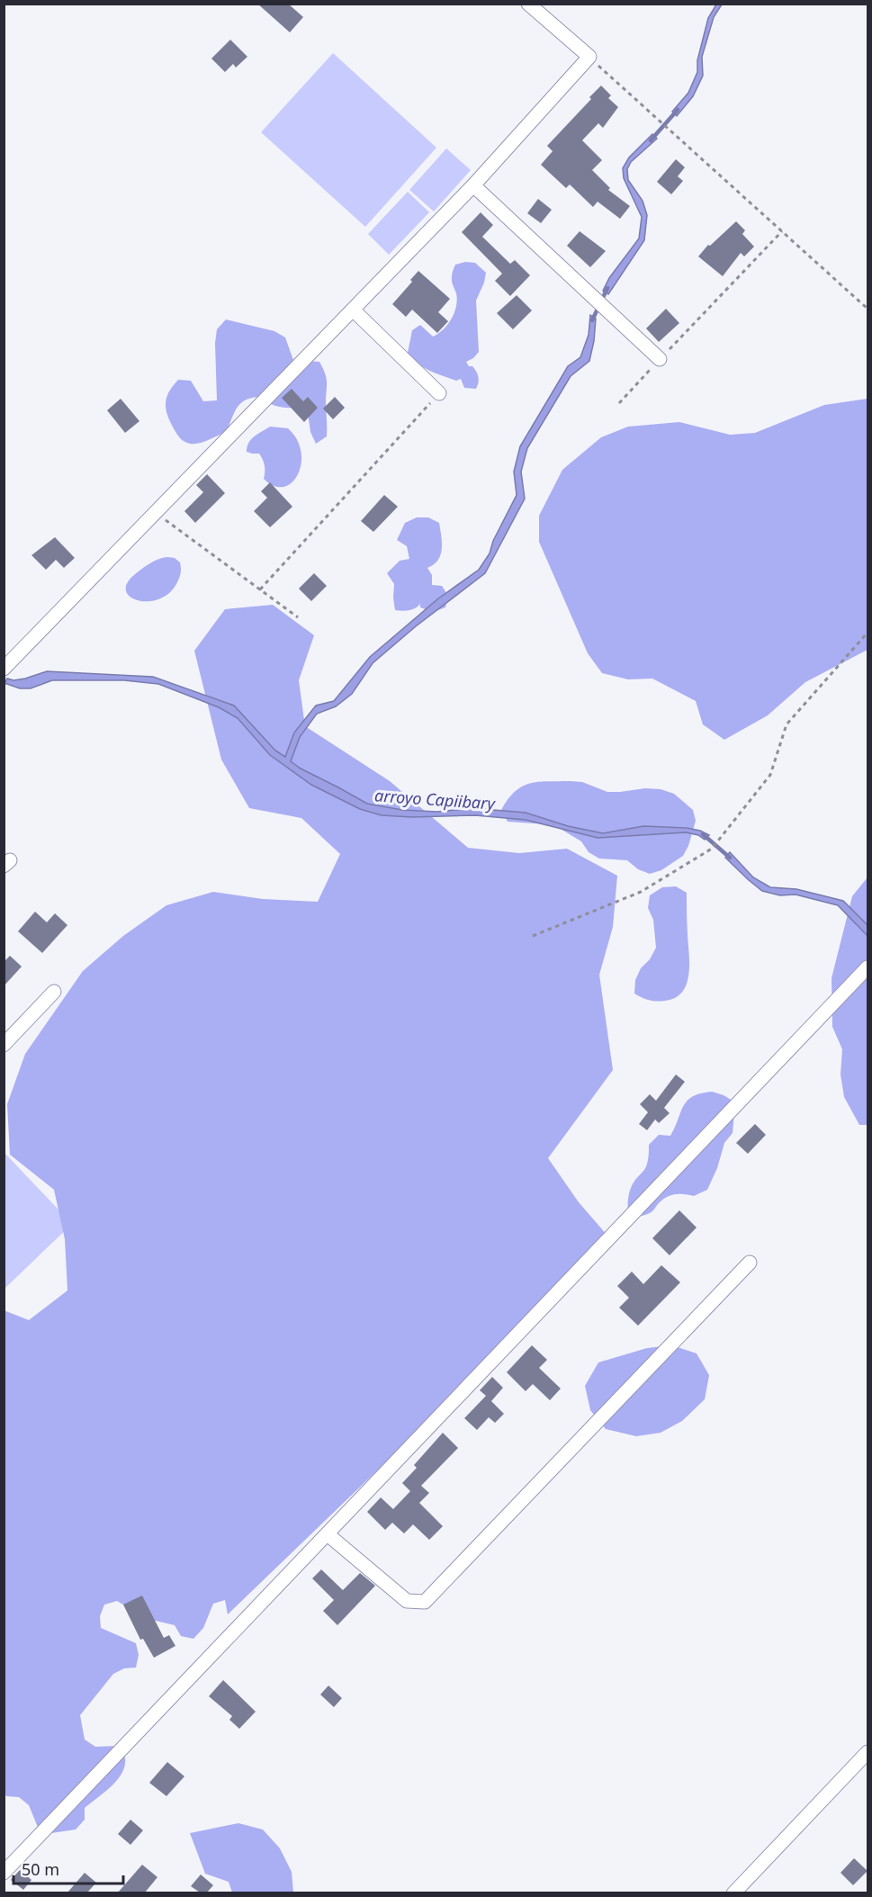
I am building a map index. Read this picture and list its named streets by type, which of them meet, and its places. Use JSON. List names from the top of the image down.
{
  "water": ["arroyo Capiibary"],
  "scale_bar": "50 m"
}
